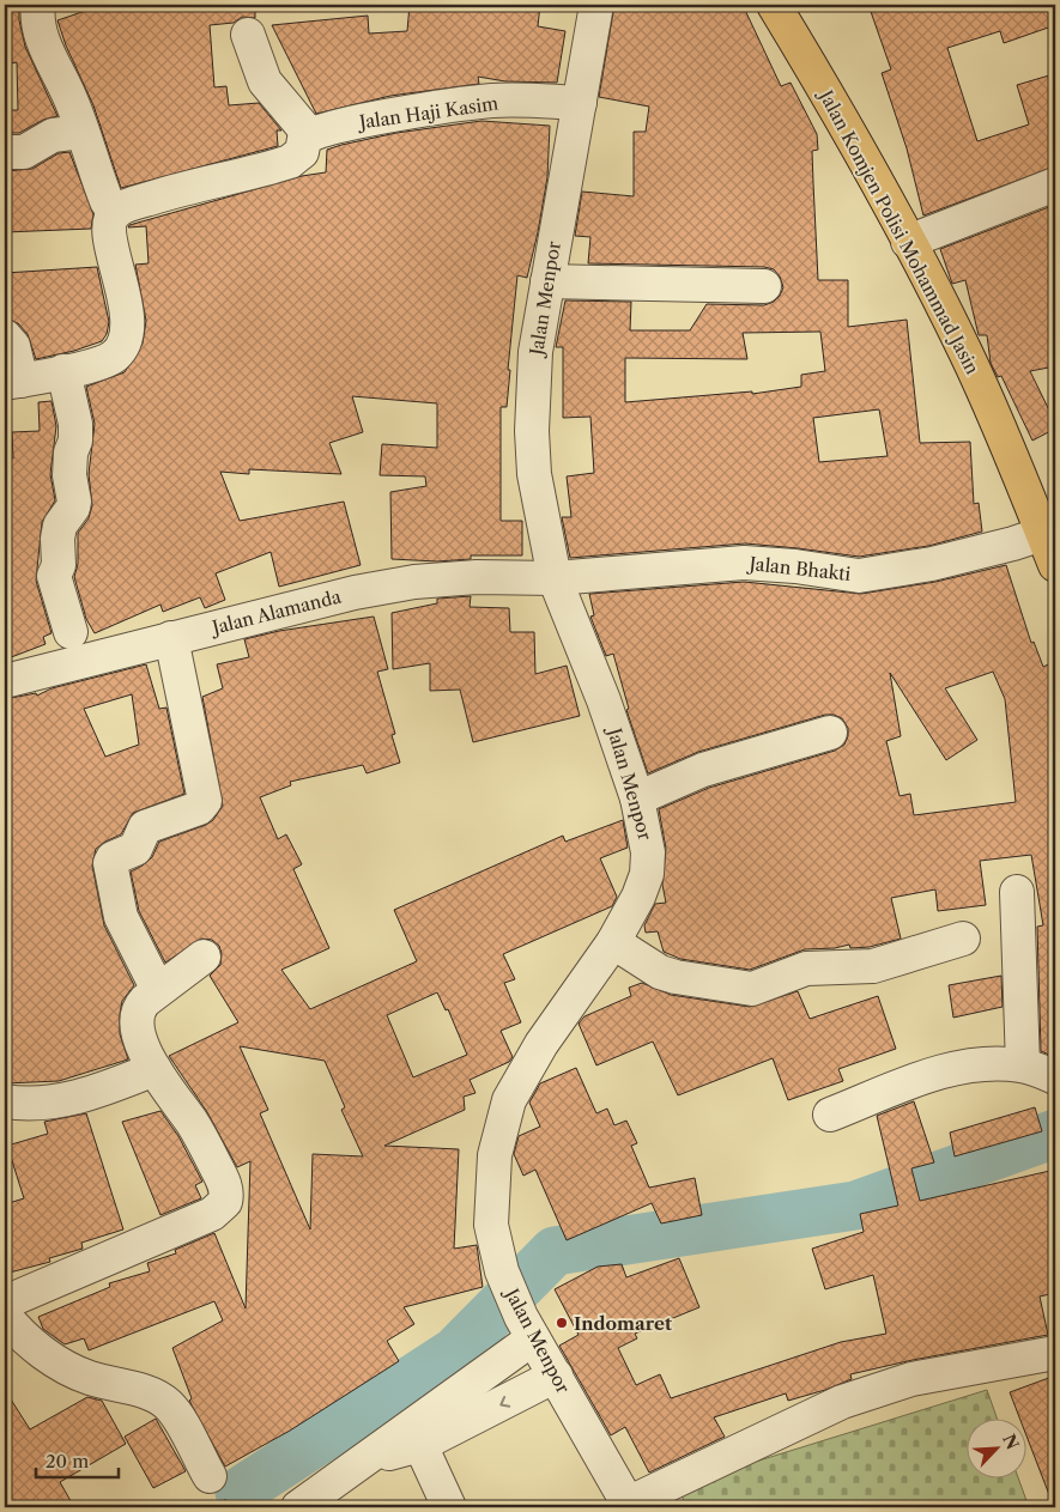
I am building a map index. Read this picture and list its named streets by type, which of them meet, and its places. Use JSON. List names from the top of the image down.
{
  "streets": {
    "main road": ["Jalan Komjen Polisi Mohammad Jasin"],
    "street": [
      "Jalan Haji Kasim",
      "Jalan Menpor",
      "Jalan Bhakti",
      "Jalan Alamanda"
    ]
  },
  "crossings": [
    ["Jalan Haji Kasim", "Jalan Menpor"],
    ["Jalan Komjen Polisi Mohammad Jasin", "Jalan Bhakti"],
    ["Jalan Menpor", "Jalan Bhakti"],
    ["Jalan Menpor", "Jalan Alamanda"],
    ["Jalan Bhakti", "Jalan Alamanda"]
  ],
  "places": ["Indomaret"],
  "scale_bar": "20 m",
  "north": "top right"
}
